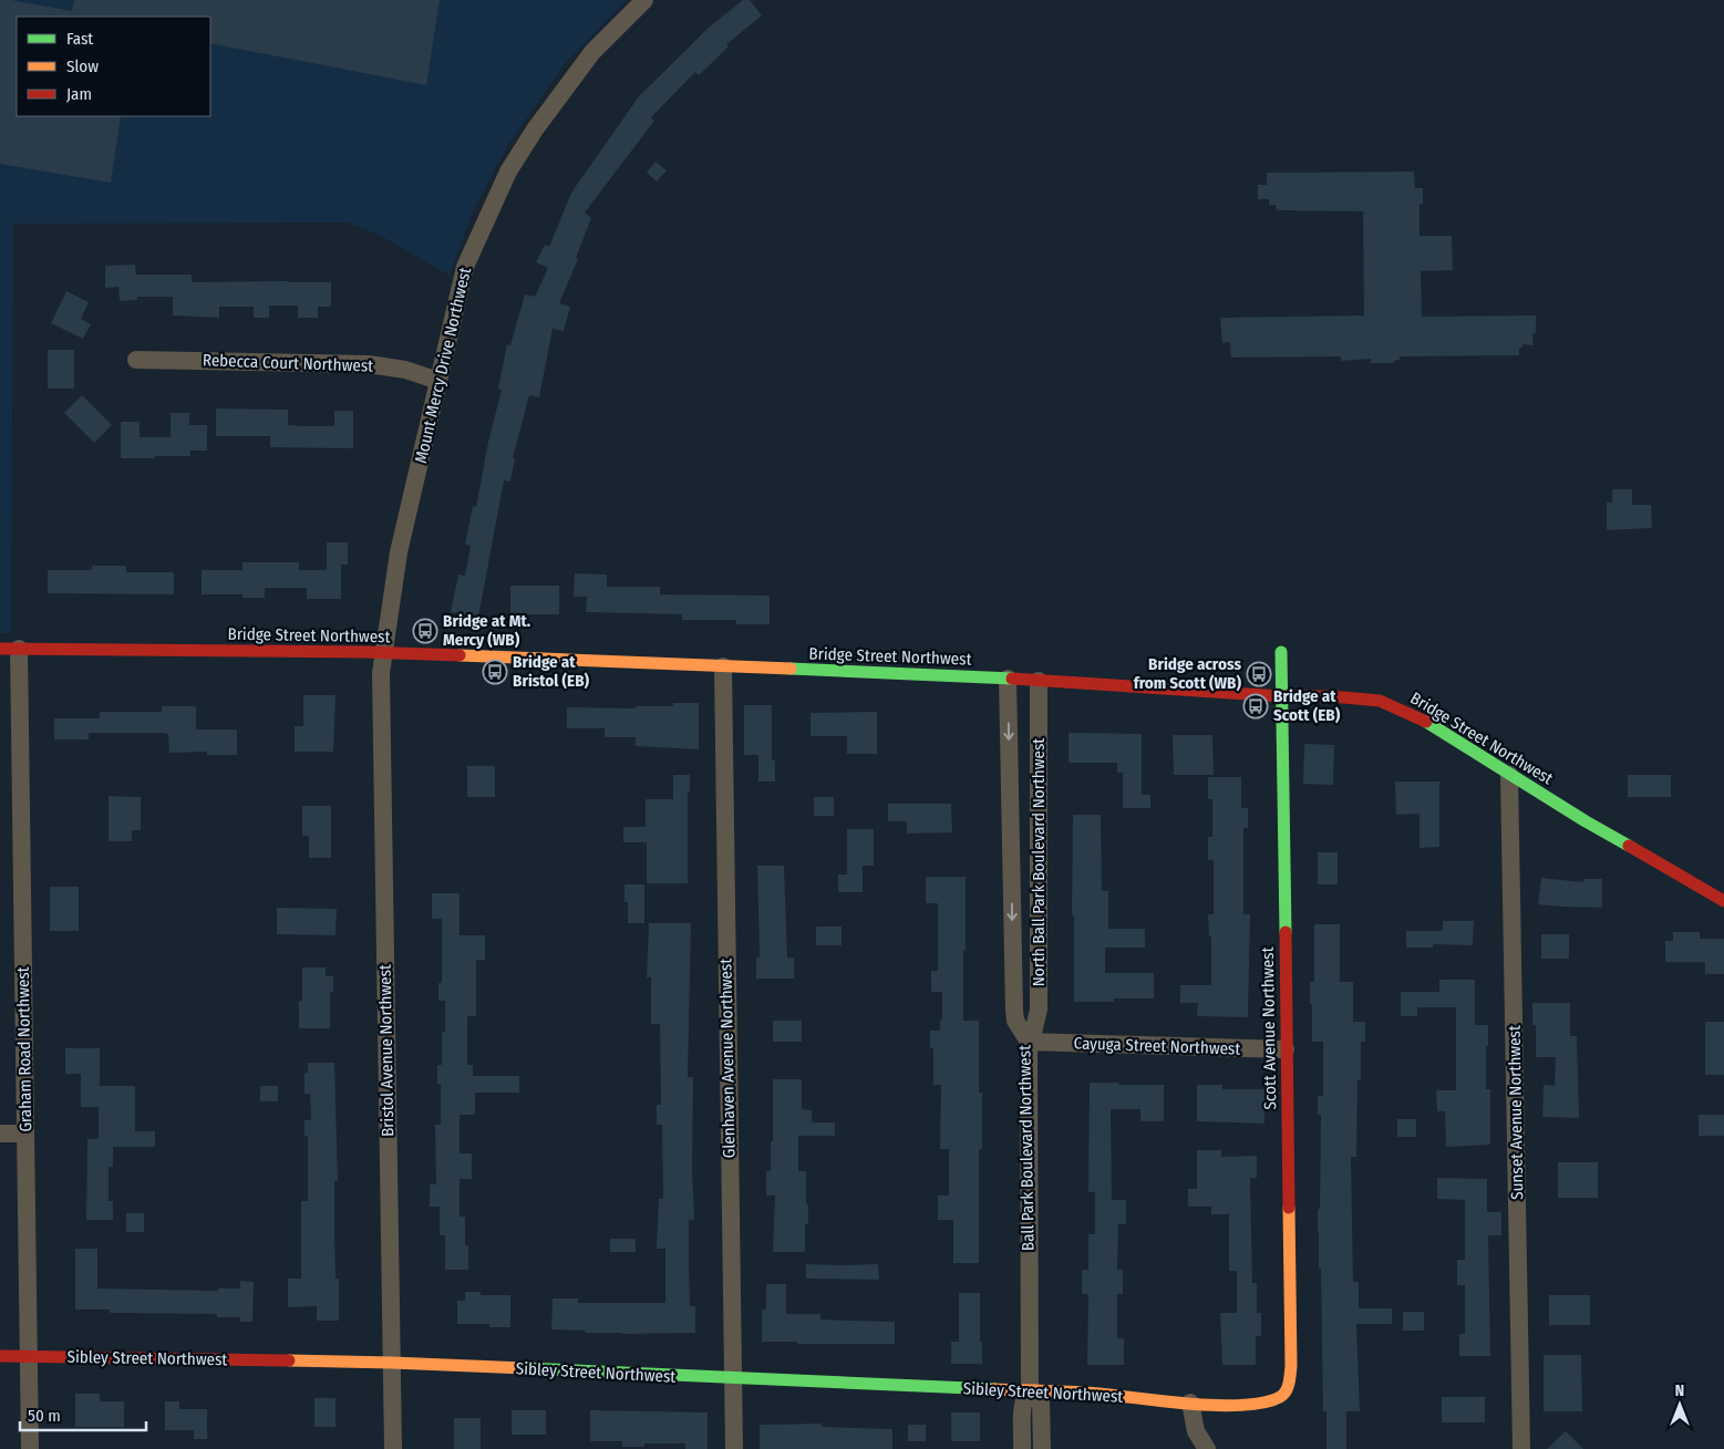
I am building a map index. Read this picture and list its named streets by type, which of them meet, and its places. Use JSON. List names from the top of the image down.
{
  "streets": {
    "street": [
      "Rebecca Court Northwest",
      "Mount Mercy Drive Northwest",
      "Bridge Street Northwest",
      "North Ball Park Boulevard Northwest",
      "Scott Avenue Northwest",
      "Cayuga Street Northwest",
      "Graham Road Northwest",
      "Bristol Avenue Northwest",
      "Glenhaven Avenue Northwest",
      "Sunset Avenue Northwest",
      "Ball Park Boulevard Northwest",
      "Sibley Street Northwest"
    ]
  },
  "crossings": [
    ["Rebecca Court Northwest", "Mount Mercy Drive Northwest"],
    ["Mount Mercy Drive Northwest", "Bridge Street Northwest"],
    ["Mount Mercy Drive Northwest", "Bristol Avenue Northwest"],
    ["Bridge Street Northwest", "North Ball Park Boulevard Northwest"],
    ["Bridge Street Northwest", "Scott Avenue Northwest"],
    ["Bridge Street Northwest", "Graham Road Northwest"],
    ["Bridge Street Northwest", "Bristol Avenue Northwest"],
    ["Bridge Street Northwest", "Glenhaven Avenue Northwest"],
    ["Bridge Street Northwest", "Sunset Avenue Northwest"],
    ["Bridge Street Northwest", "Ball Park Boulevard Northwest"],
    ["North Ball Park Boulevard Northwest", "Cayuga Street Northwest"],
    ["North Ball Park Boulevard Northwest", "Ball Park Boulevard Northwest"],
    ["Scott Avenue Northwest", "Cayuga Street Northwest"],
    ["Scott Avenue Northwest", "Sibley Street Northwest"],
    ["Cayuga Street Northwest", "Ball Park Boulevard Northwest"],
    ["Graham Road Northwest", "Sibley Street Northwest"],
    ["Bristol Avenue Northwest", "Sibley Street Northwest"],
    ["Glenhaven Avenue Northwest", "Sibley Street Northwest"],
    ["Ball Park Boulevard Northwest", "Sibley Street Northwest"]
  ],
  "one_way": ["Ball Park Boulevard Northwest"],
  "places": {
    "bus stop": [
      "Bridge at Mt. Mercy (WB)",
      "Bridge at Bristol (EB)",
      "Bridge across from Scott (WB)",
      "Bridge at Scott (EB)"
    ]
  },
  "legend": ["Fast", "Slow", "Jam"],
  "scale_bar": "50 m",
  "north": "top"
}
